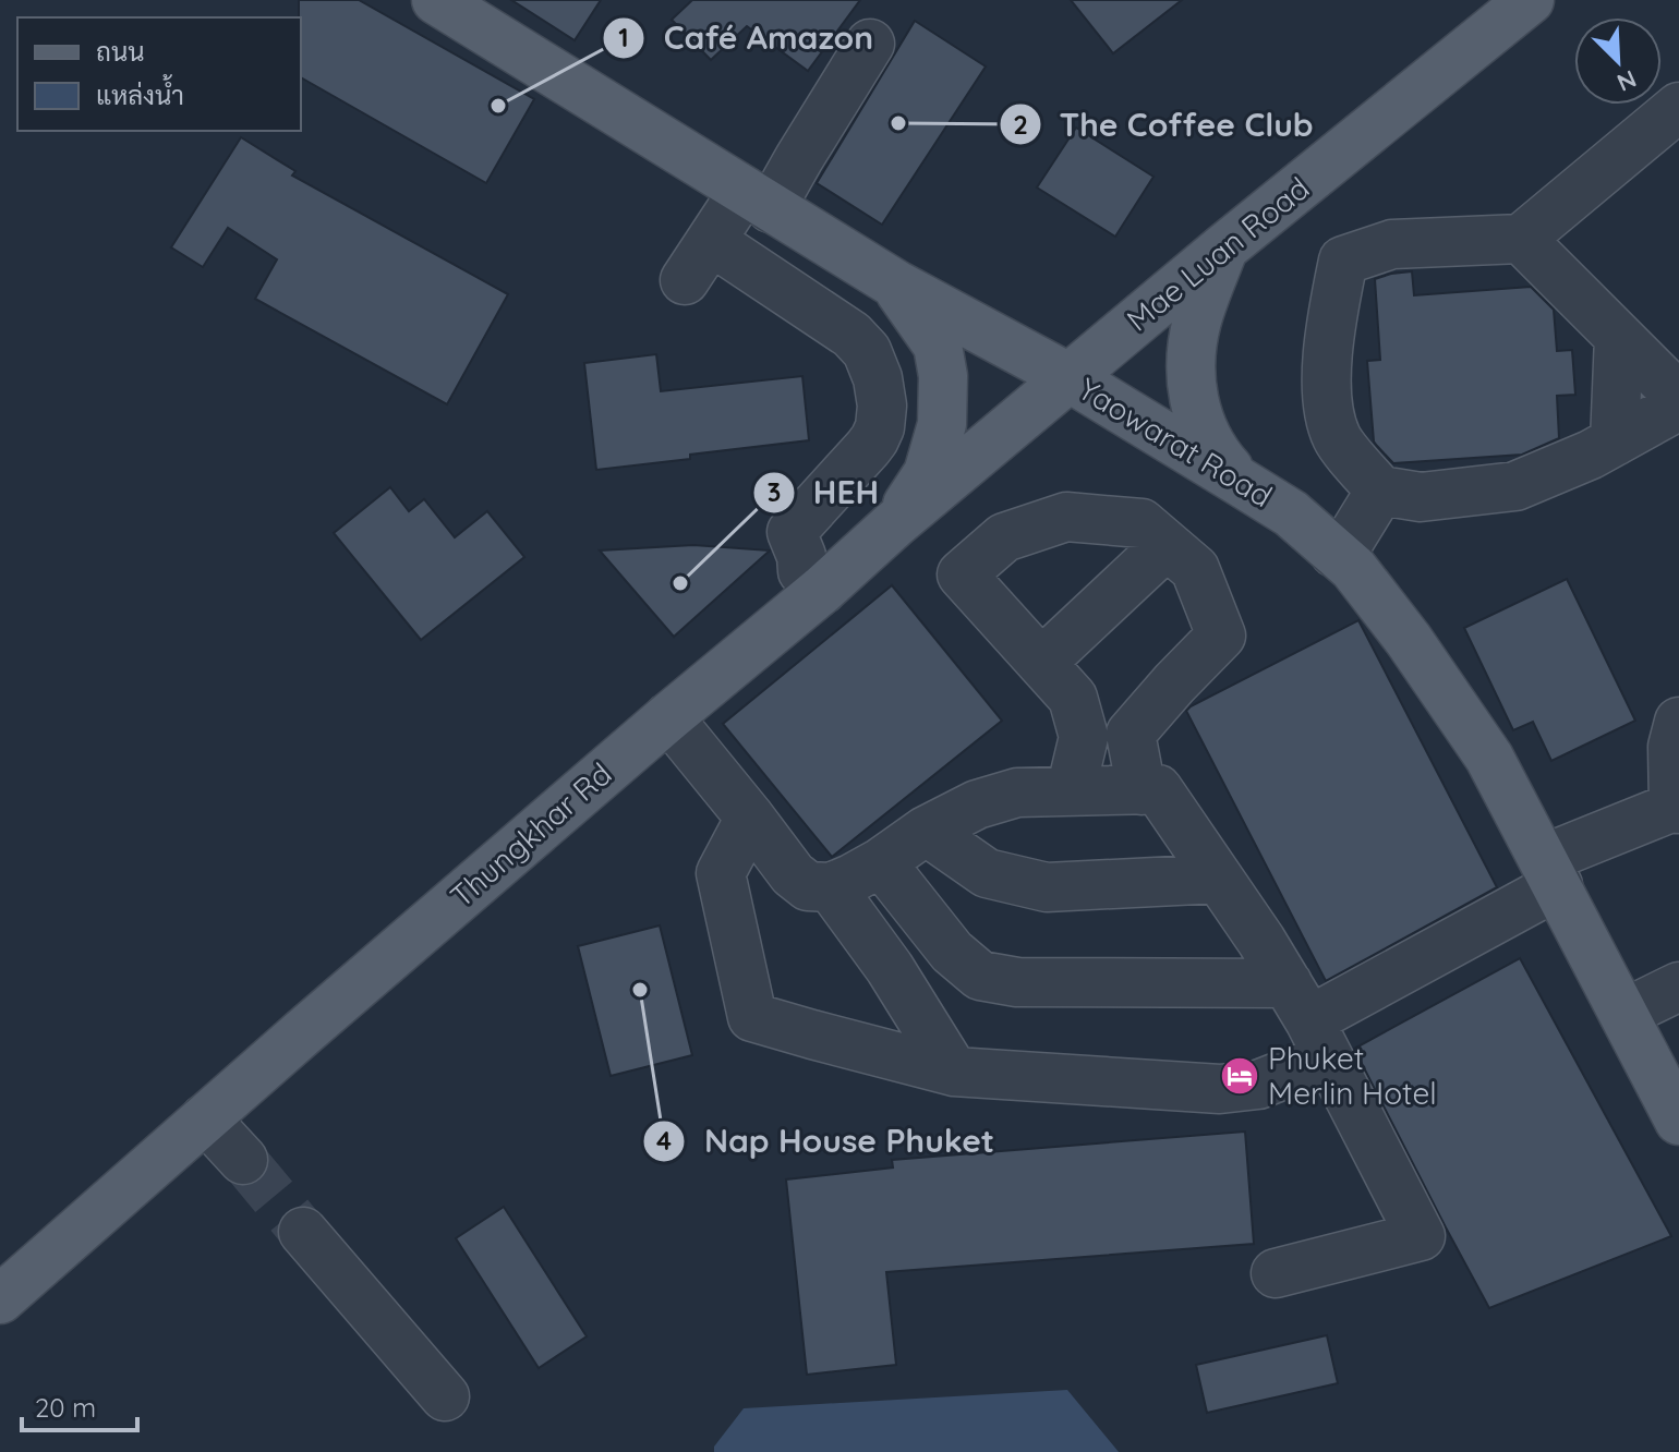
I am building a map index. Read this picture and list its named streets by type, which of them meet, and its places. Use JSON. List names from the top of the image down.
{
  "streets": {
    "main road": ["Mae Luan Road", "Yaowarat Road", "Thungkhar Rd"]
  },
  "crossings": [
    ["Mae Luan Road", "Yaowarat Road"],
    ["Mae Luan Road", "Thungkhar Rd"],
    ["Yaowarat Road", "Thungkhar Rd"]
  ],
  "places": {
    "other": [
      "Café Amazon",
      "The Coffee Club",
      "HEH",
      "Nap House Phuket"
    ],
    "hotel": ["Phuket Merlin Hotel"]
  },
  "legend": ["ถนน", "แหล่งน้ำ"],
  "scale_bar": "20 m",
  "north": "bottom right"
}
